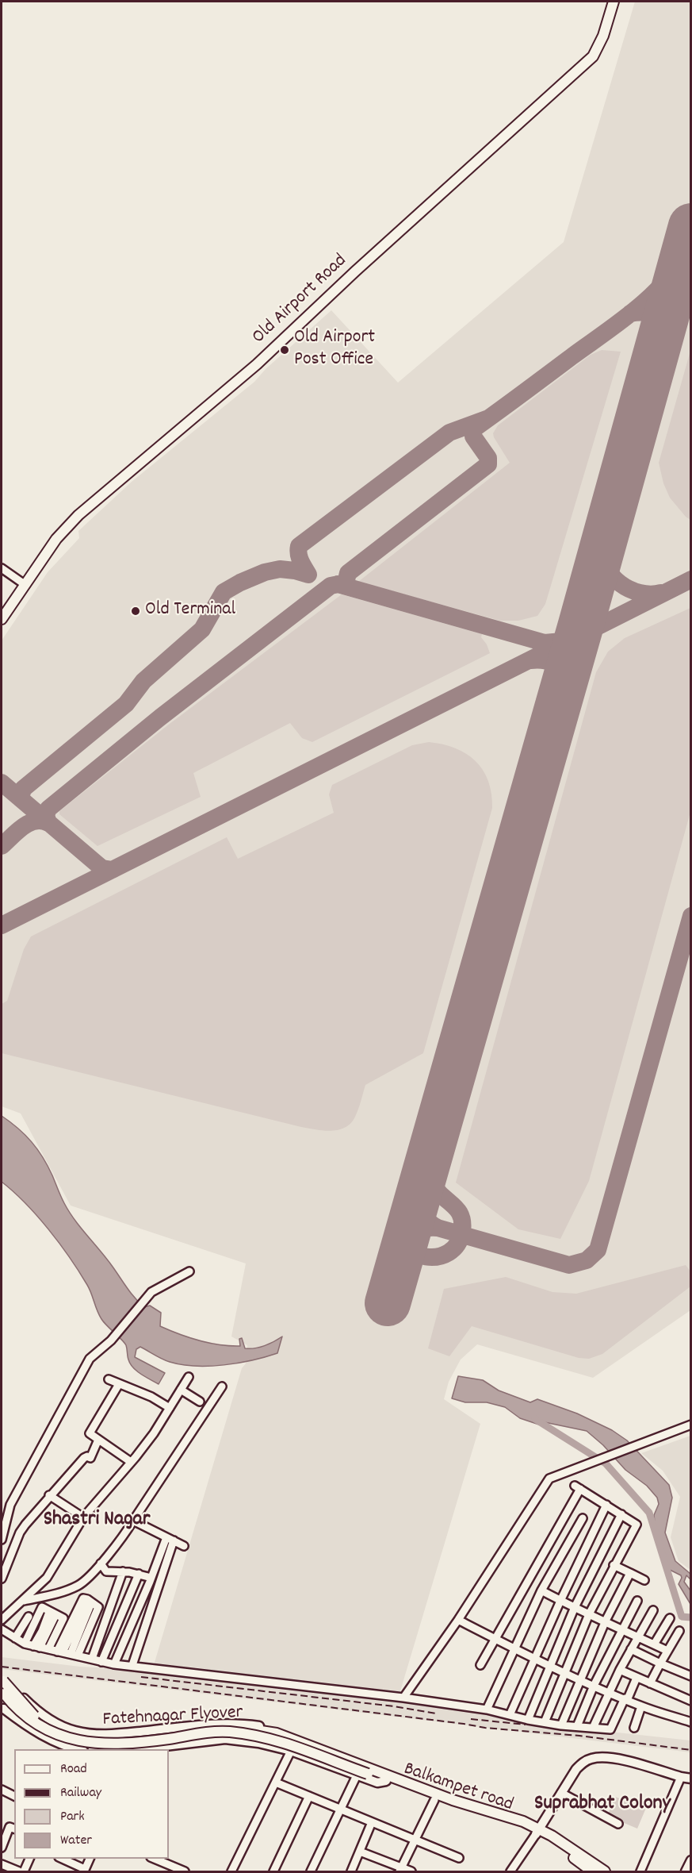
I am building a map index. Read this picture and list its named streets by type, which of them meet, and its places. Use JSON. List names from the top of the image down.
{
  "streets": {
    "main road": ["Old Airport Road", "Fatehnagar Flyover", "Balkampet road"]
  },
  "crossings": [
    ["Fatehnagar Flyover", "Balkampet road"]
  ],
  "districts": ["Shastri Nagar", "Suprabhat Colony"],
  "places": ["Old Airport Post Office", "Old Terminal"],
  "legend": [
    "Road",
    "Railway",
    "Park",
    "Water"
  ]
}
